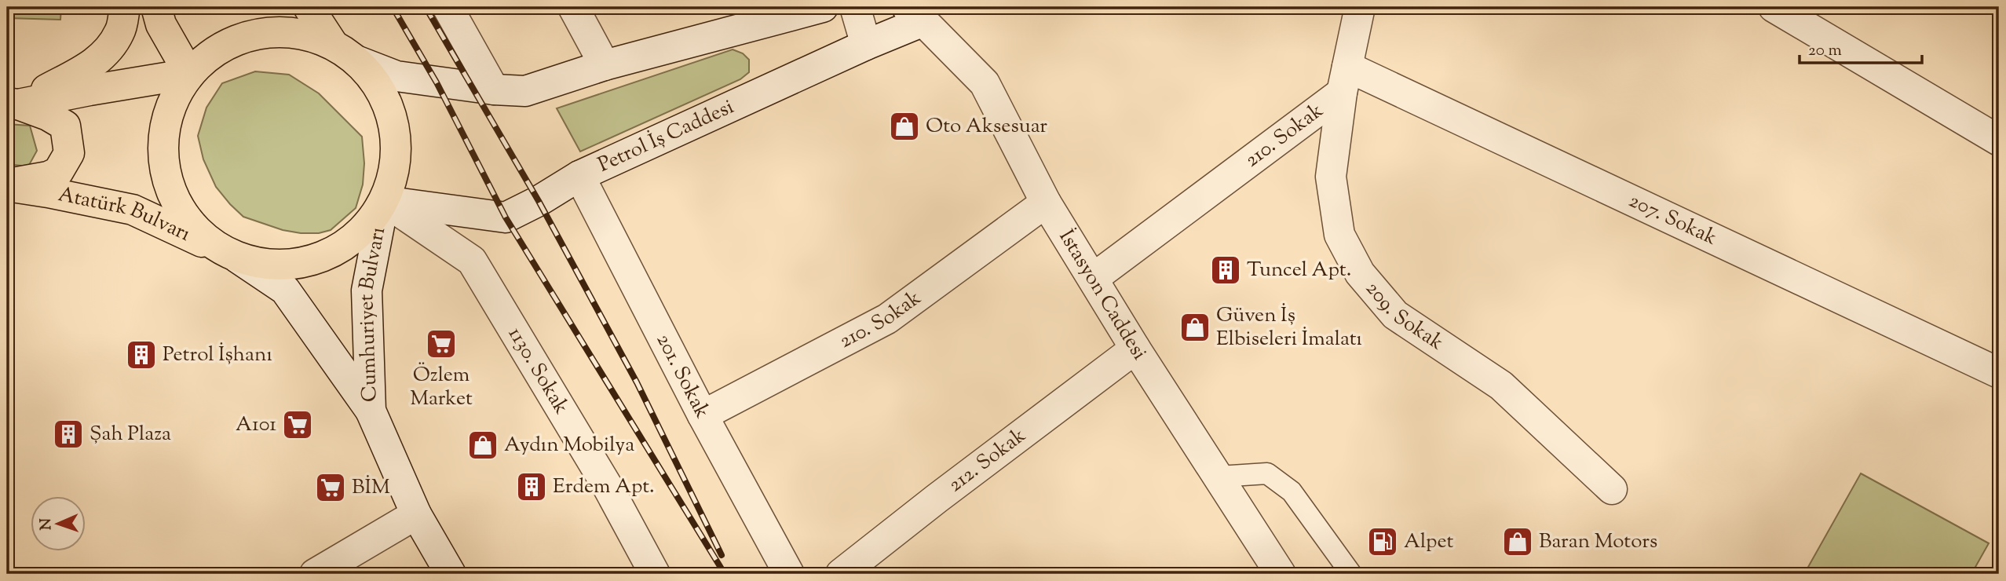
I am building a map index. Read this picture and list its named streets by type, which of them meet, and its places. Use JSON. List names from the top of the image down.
{
  "streets": {
    "main road": ["Atatürk Bulvarı"],
    "street": [
      "Petrol İş Caddesi",
      "210. Sokak",
      "207. Sokak",
      "İstasyon Caddesi",
      "Cumhuriyet Bulvarı",
      "209. Sokak",
      "1130. Sokak",
      "201. Sokak",
      "212. Sokak"
    ]
  },
  "crossings": [
    ["Petrol İş Caddesi", "İstasyon Caddesi"],
    ["Petrol İş Caddesi", "Cumhuriyet Bulvarı"],
    ["Petrol İş Caddesi", "1130. Sokak"],
    ["Petrol İş Caddesi", "201. Sokak"],
    ["210. Sokak", "207. Sokak"],
    ["210. Sokak", "İstasyon Caddesi"],
    ["210. Sokak", "209. Sokak"],
    ["210. Sokak", "201. Sokak"],
    ["207. Sokak", "209. Sokak"],
    ["İstasyon Caddesi", "212. Sokak"],
    ["Cumhuriyet Bulvarı", "1130. Sokak"]
  ],
  "places": {
    "shop": [
      "Oto Aksesuar",
      "Güven İş Elbiseleri İmalatı",
      "Aydın Mobilya",
      "Baran Motors"
    ],
    "building": [
      "Tuncel Apt.",
      "Petrol İşhanı",
      "Şah Plaza",
      "Erdem Apt."
    ],
    "supermarket": ["Özlem Market", "A101", "BİM"],
    "fuel station": ["Alpet"]
  },
  "scale_bar": "20 m",
  "north": "left"
}
